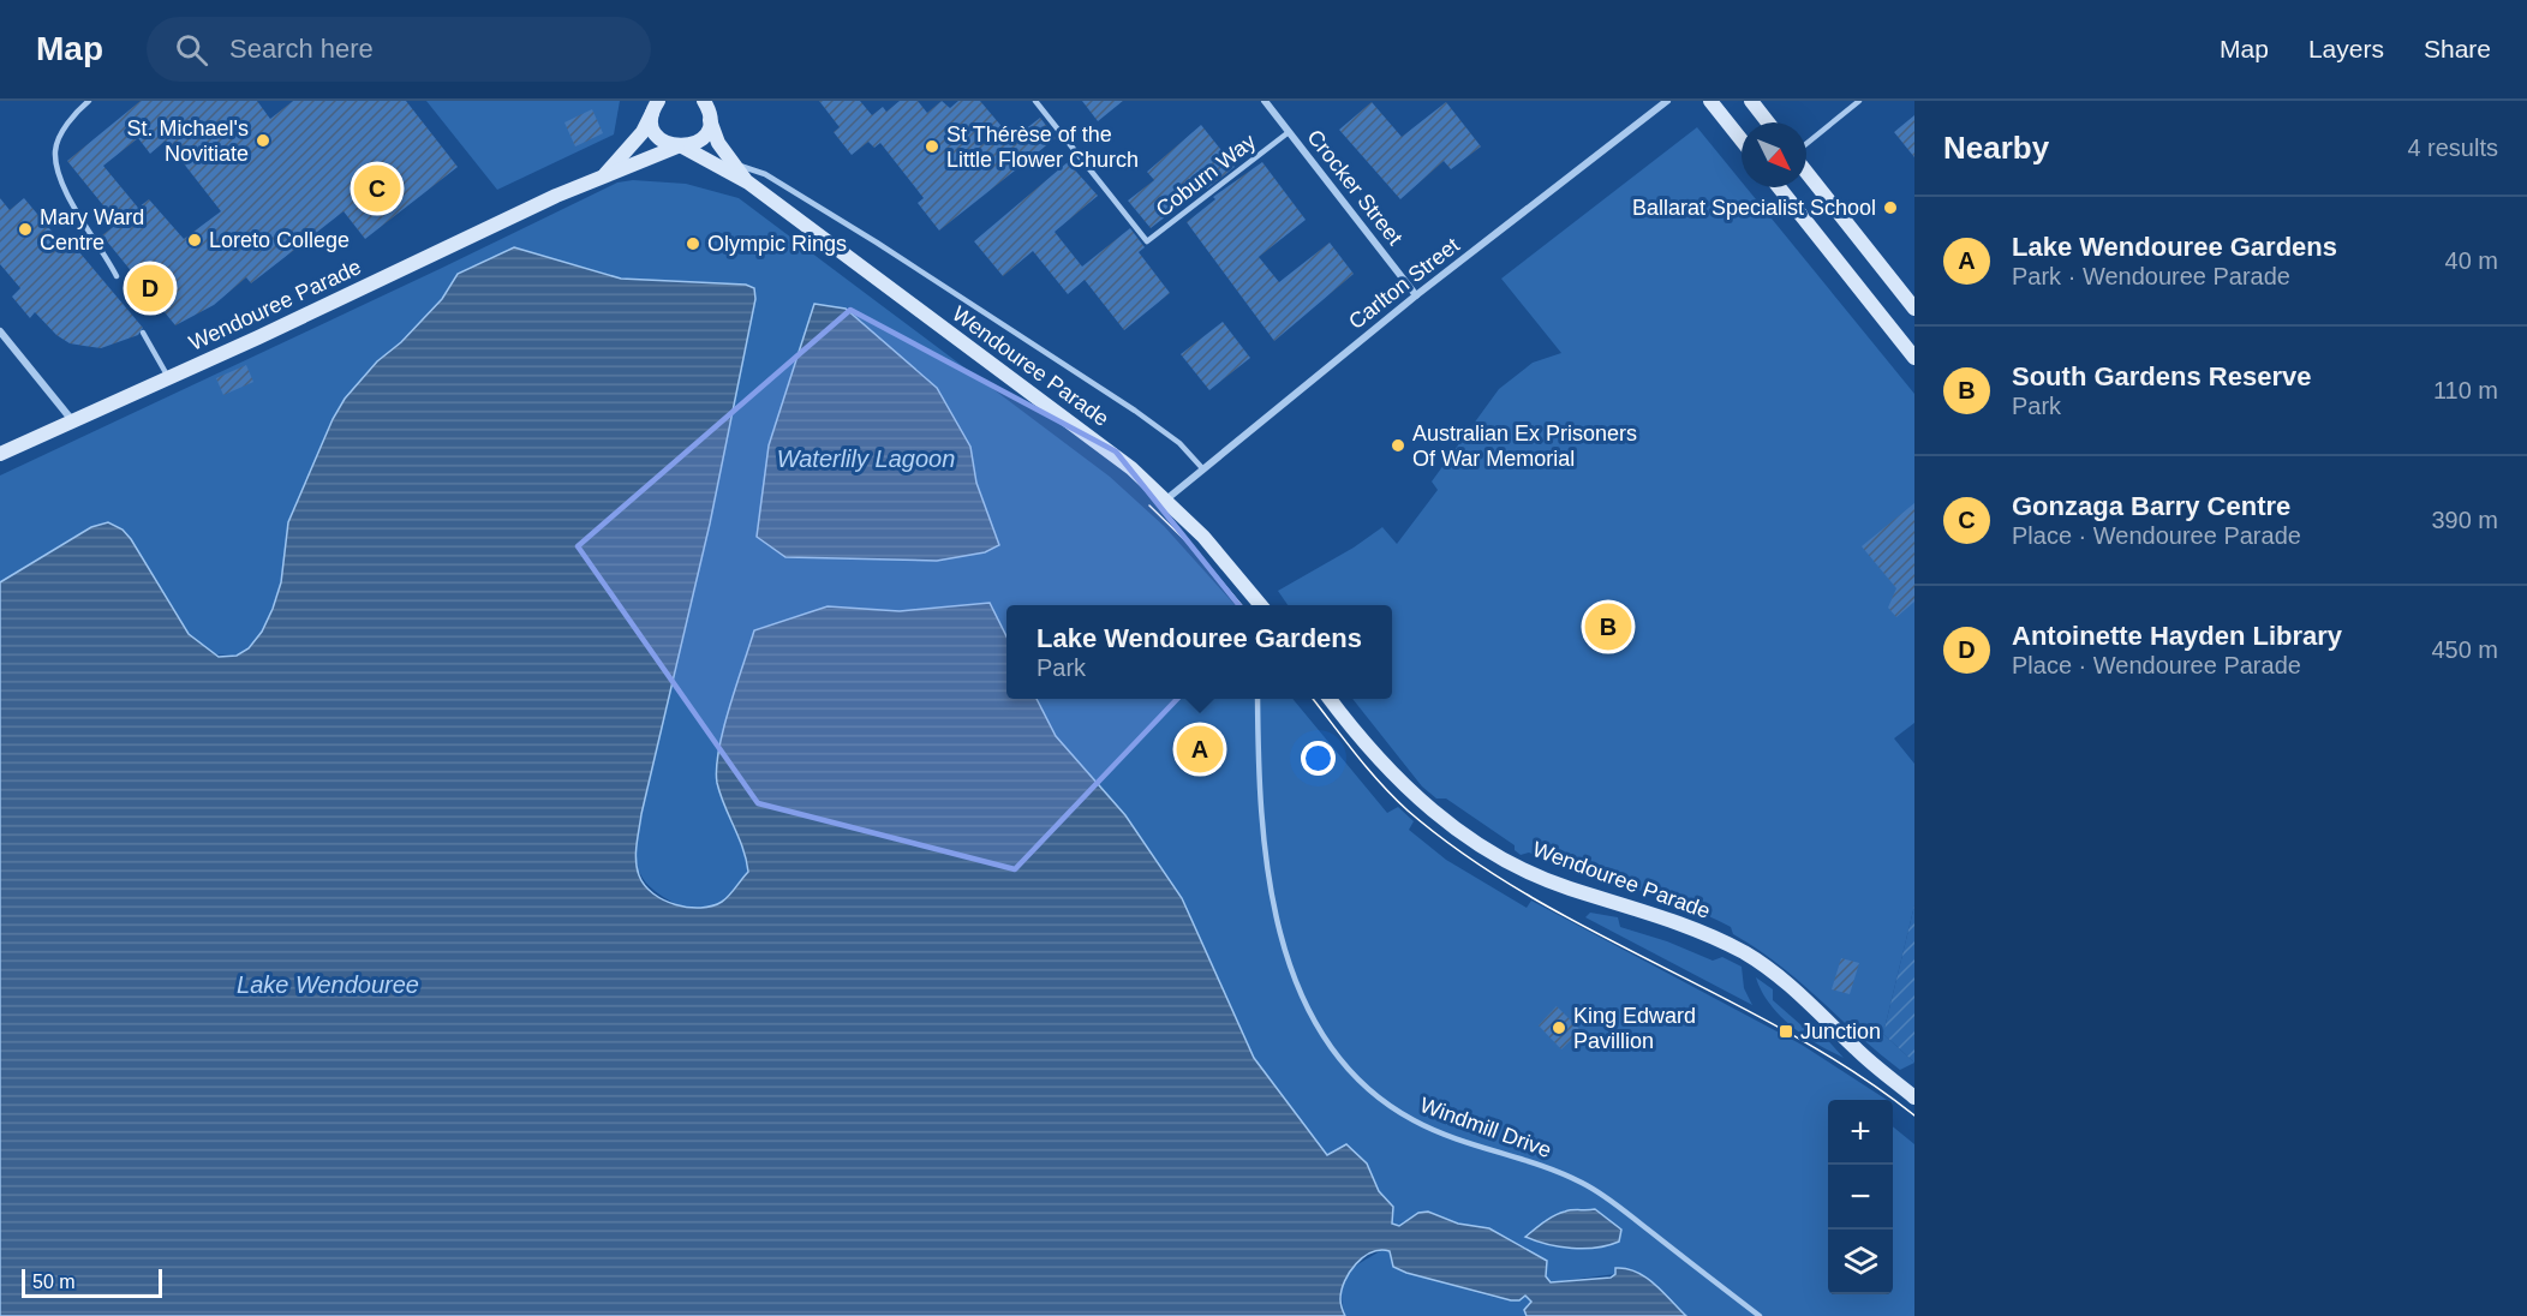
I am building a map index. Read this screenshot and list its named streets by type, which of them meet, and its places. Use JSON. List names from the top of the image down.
{
  "streets": {
    "street": ["Crocker Street", "Carlton Street", "Wendouree Parade"],
    "lane": ["Coburn Way", "Windmill Drive"]
  },
  "crossings": [
    ["Coburn Way", "Crocker Street"],
    ["Crocker Street", "Carlton Street"],
    ["Carlton Street", "Wendouree Parade"]
  ],
  "water": ["Waterlily Lagoon", "Lake Wendouree"],
  "places": {
    "other": [
      "St. Michael's Novitiate",
      "St Thérèse of the Little Flower Church",
      "Ballarat Specialist School",
      "Mary Ward Centre",
      "Loreto College",
      "Olympic Rings",
      "Australian Ex Prisoners Of War Memorial",
      "King Edward Pavillion"
    ],
    "transit": ["Junction"]
  },
  "scale_bar": "50 m",
  "north": "bottom right",
  "page": {
    "header": "Map",
    "search": "Search here",
    "nav": ["Map", "Layers", "Share"],
    "heading": ["Nearby", "4 results"],
    "pins": [
      "C",
      "D",
      "B",
      "A"
    ],
    "list": [
      {
        "mark": "A",
        "name": "Lake Wendouree Gardens",
        "note": "Park · Wendouree Parade",
        "value": "40 m"
      },
      {
        "mark": "B",
        "name": "South Gardens Reserve",
        "note": "Park",
        "value": "110 m"
      },
      {
        "mark": "C",
        "name": "Gonzaga Barry Centre",
        "note": "Place · Wendouree Parade",
        "value": "390 m"
      },
      {
        "mark": "D",
        "name": "Antoinette Hayden Library",
        "note": "Place · Wendouree Parade",
        "value": "450 m"
      }
    ],
    "popup": ["Lake Wendouree Gardens", "Park"],
    "map_buttons": ["+", "−"],
    "scale": "50 m"
  }
}
